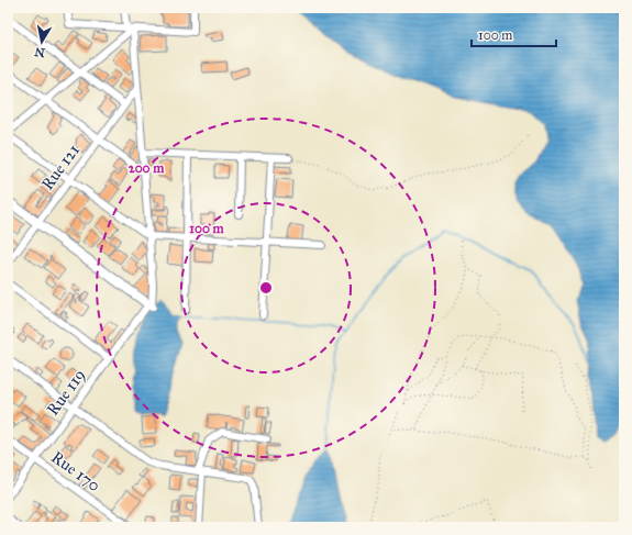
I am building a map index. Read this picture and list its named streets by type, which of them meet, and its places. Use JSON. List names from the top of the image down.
{
  "streets": {
    "street": ["Rue 121", "Rue 119", "Rue 170"]
  },
  "crossings": [
    ["Rue 119", "Rue 170"]
  ],
  "scale_bar": "100 m",
  "north": "bottom",
  "rings": ["200 m", "100 m"]
}
